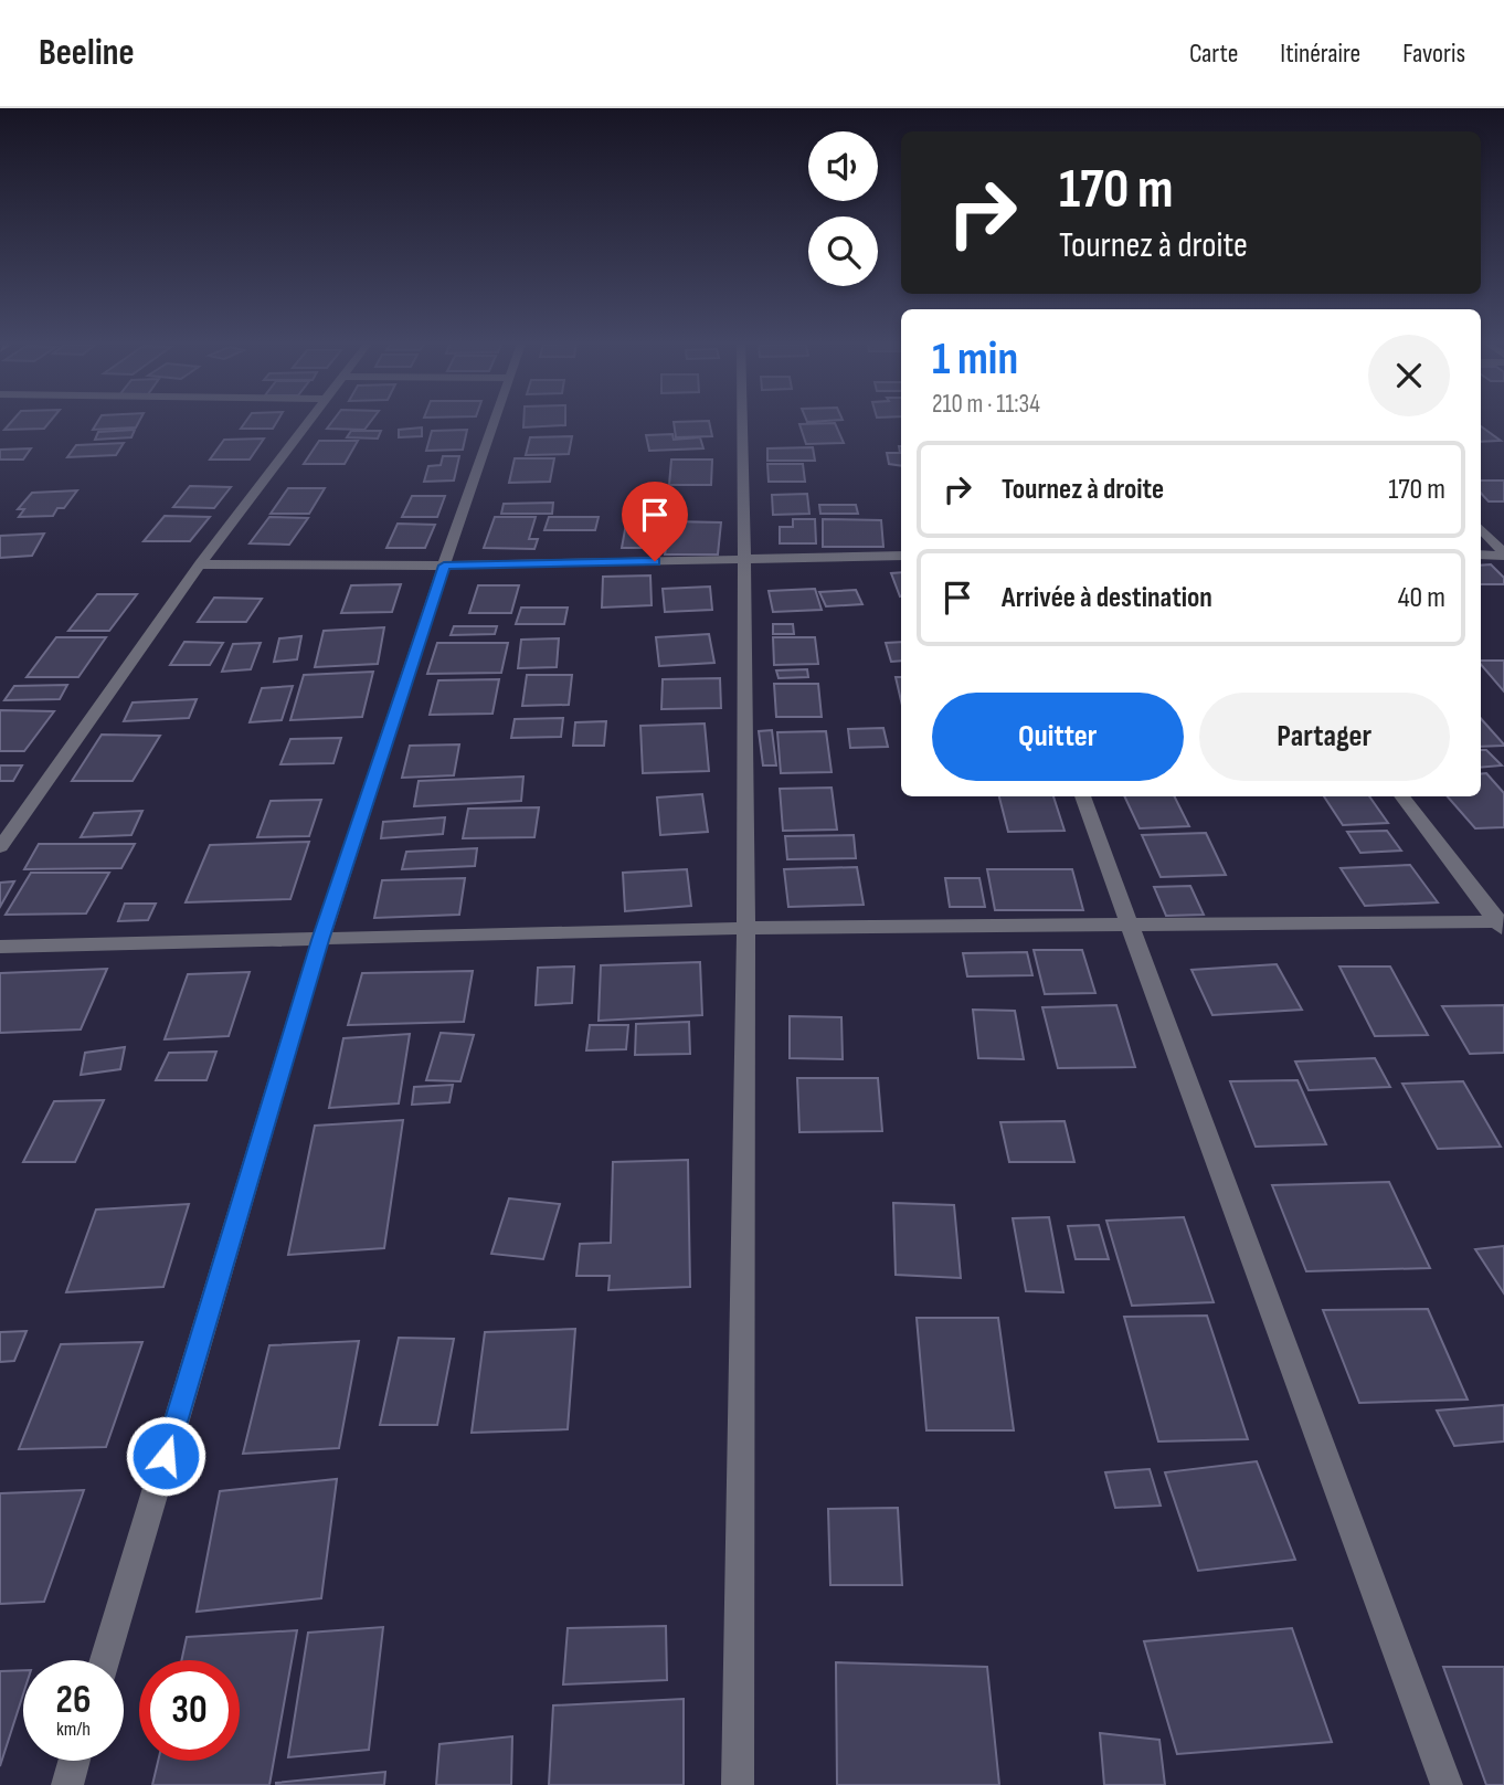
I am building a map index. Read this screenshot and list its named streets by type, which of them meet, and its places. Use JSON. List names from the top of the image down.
{
  "page": {
    "header": "Beeline",
    "nav": ["Carte", "Itinéraire", "Favoris"],
    "turn": ["170 m", "Tournez à droite"],
    "heading": ["1 min", "210 m · 11:34"],
    "list": [
      {
        "name": "Tournez à droite",
        "value": "170 m"
      },
      {
        "name": "Arrivée à destination",
        "value": "40 m"
      }
    ],
    "buttons": ["Quitter", "Partager"],
    "speed": "26 km/h",
    "limit": "30"
  }
}
